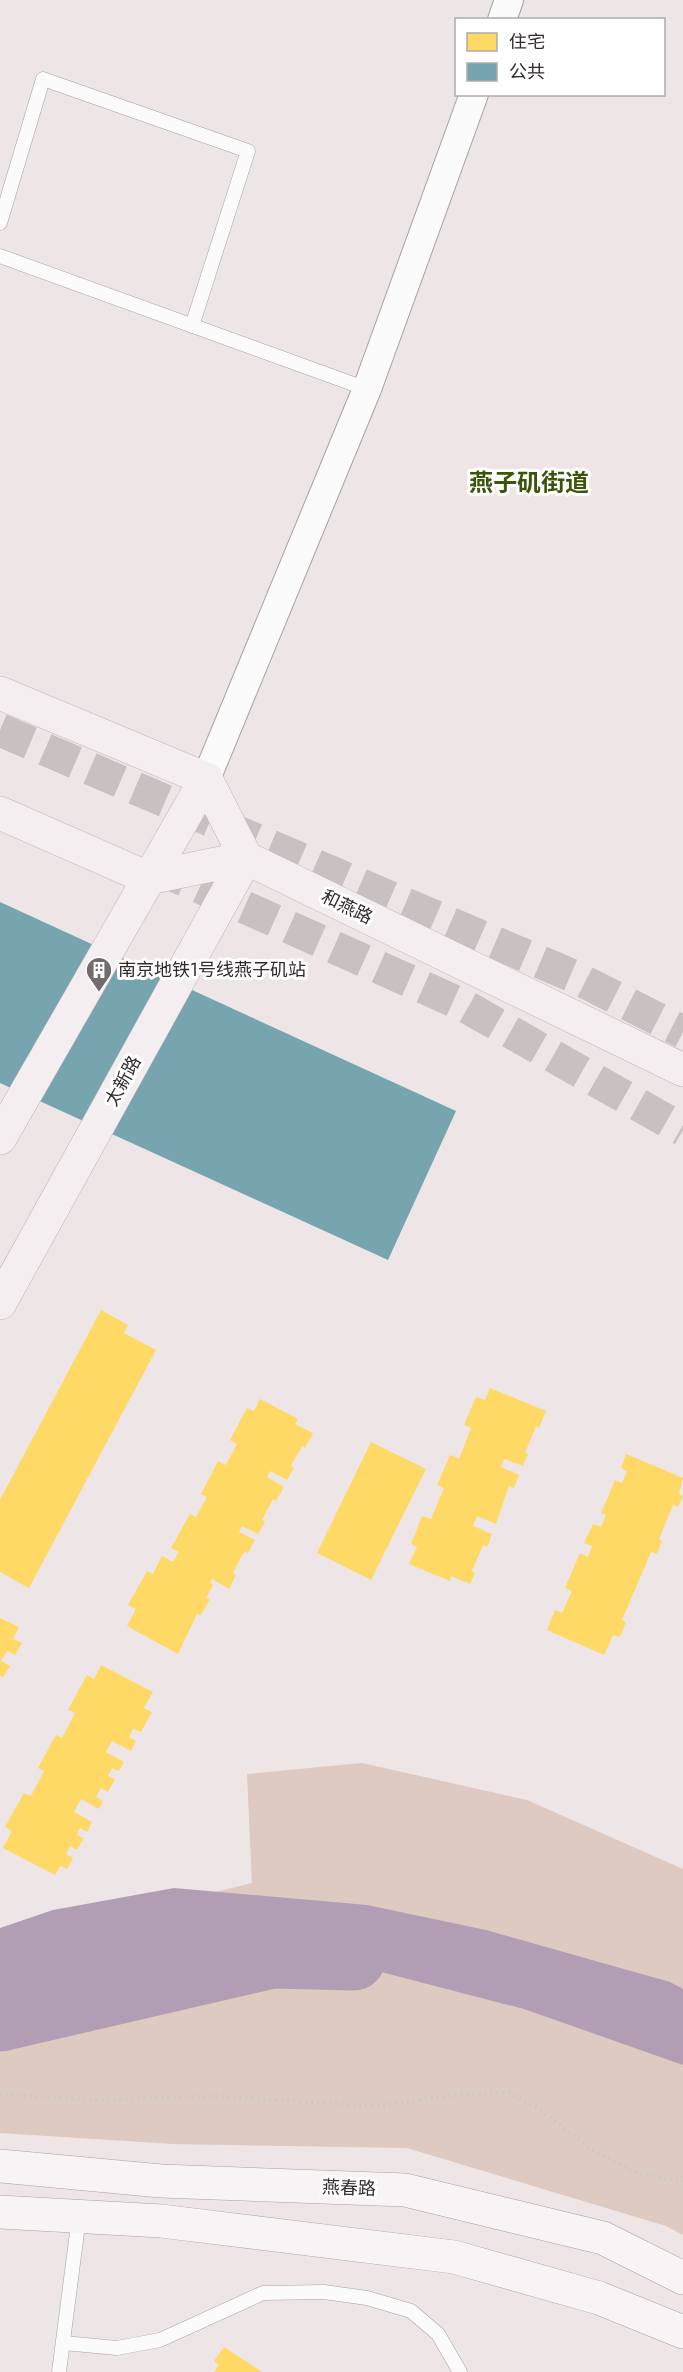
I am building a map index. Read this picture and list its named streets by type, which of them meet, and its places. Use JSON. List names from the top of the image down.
{
  "streets": {
    "main road": ["和燕路", "太新路"],
    "street": ["燕春路"]
  },
  "crossings": [
    ["和燕路", "太新路"]
  ],
  "districts": ["燕子矶街道"],
  "places": {
    "building": ["南京地铁1号线燕子矶站"]
  },
  "legend": ["住宅", "公共"]
}
